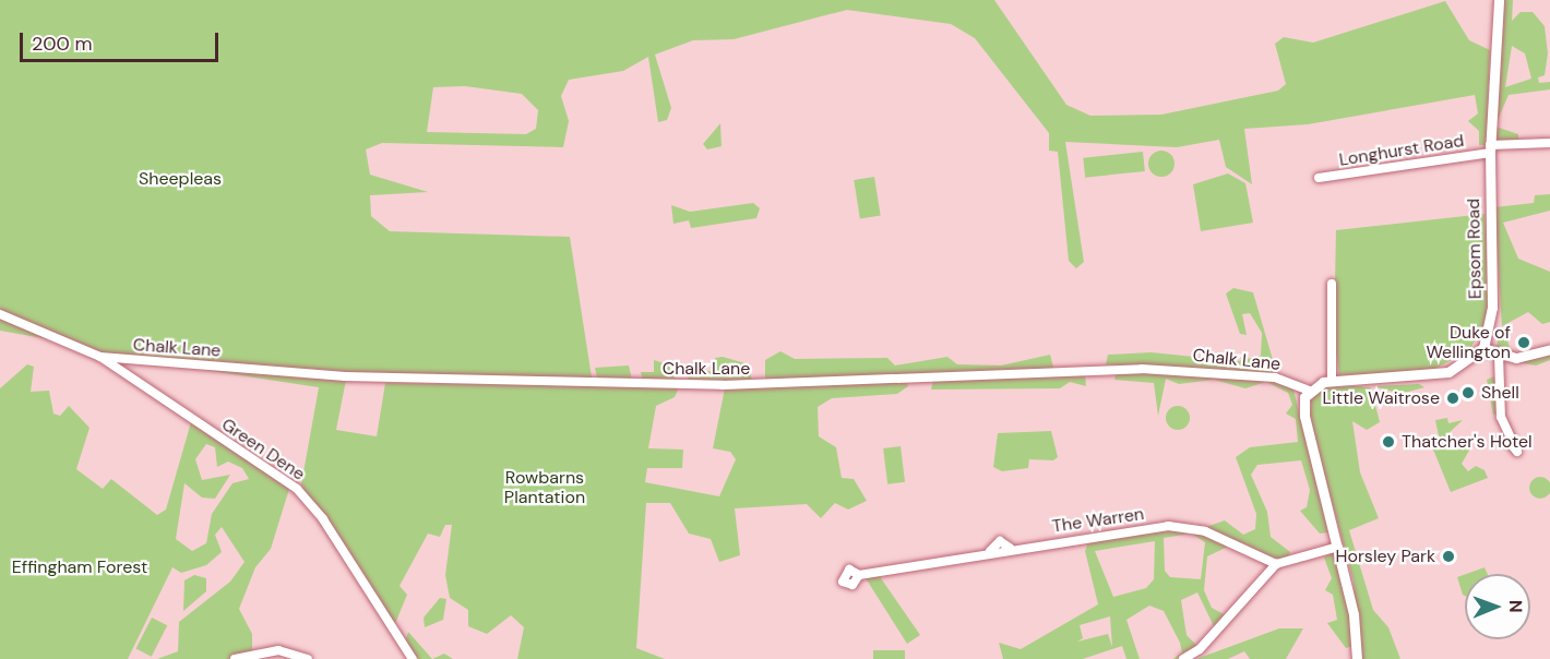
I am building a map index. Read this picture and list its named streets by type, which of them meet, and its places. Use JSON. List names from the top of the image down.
{
  "streets": {
    "main road": ["Epsom Road"],
    "street": [
      "Longhurst Road",
      "Chalk Lane",
      "Green Dene",
      "The Warren"
    ]
  },
  "crossings": [
    ["Longhurst Road", "Epsom Road"],
    ["Chalk Lane", "Green Dene"]
  ],
  "parks": ["Sheepleas", "Rowbarns Plantation", "Effingham Forest"],
  "places": [
    "Duke of Wellington",
    "Shell",
    "Little Waitrose",
    "Thatcher's Hotel",
    "Horsley Park"
  ],
  "scale_bar": "200 m",
  "north": "right"
}
